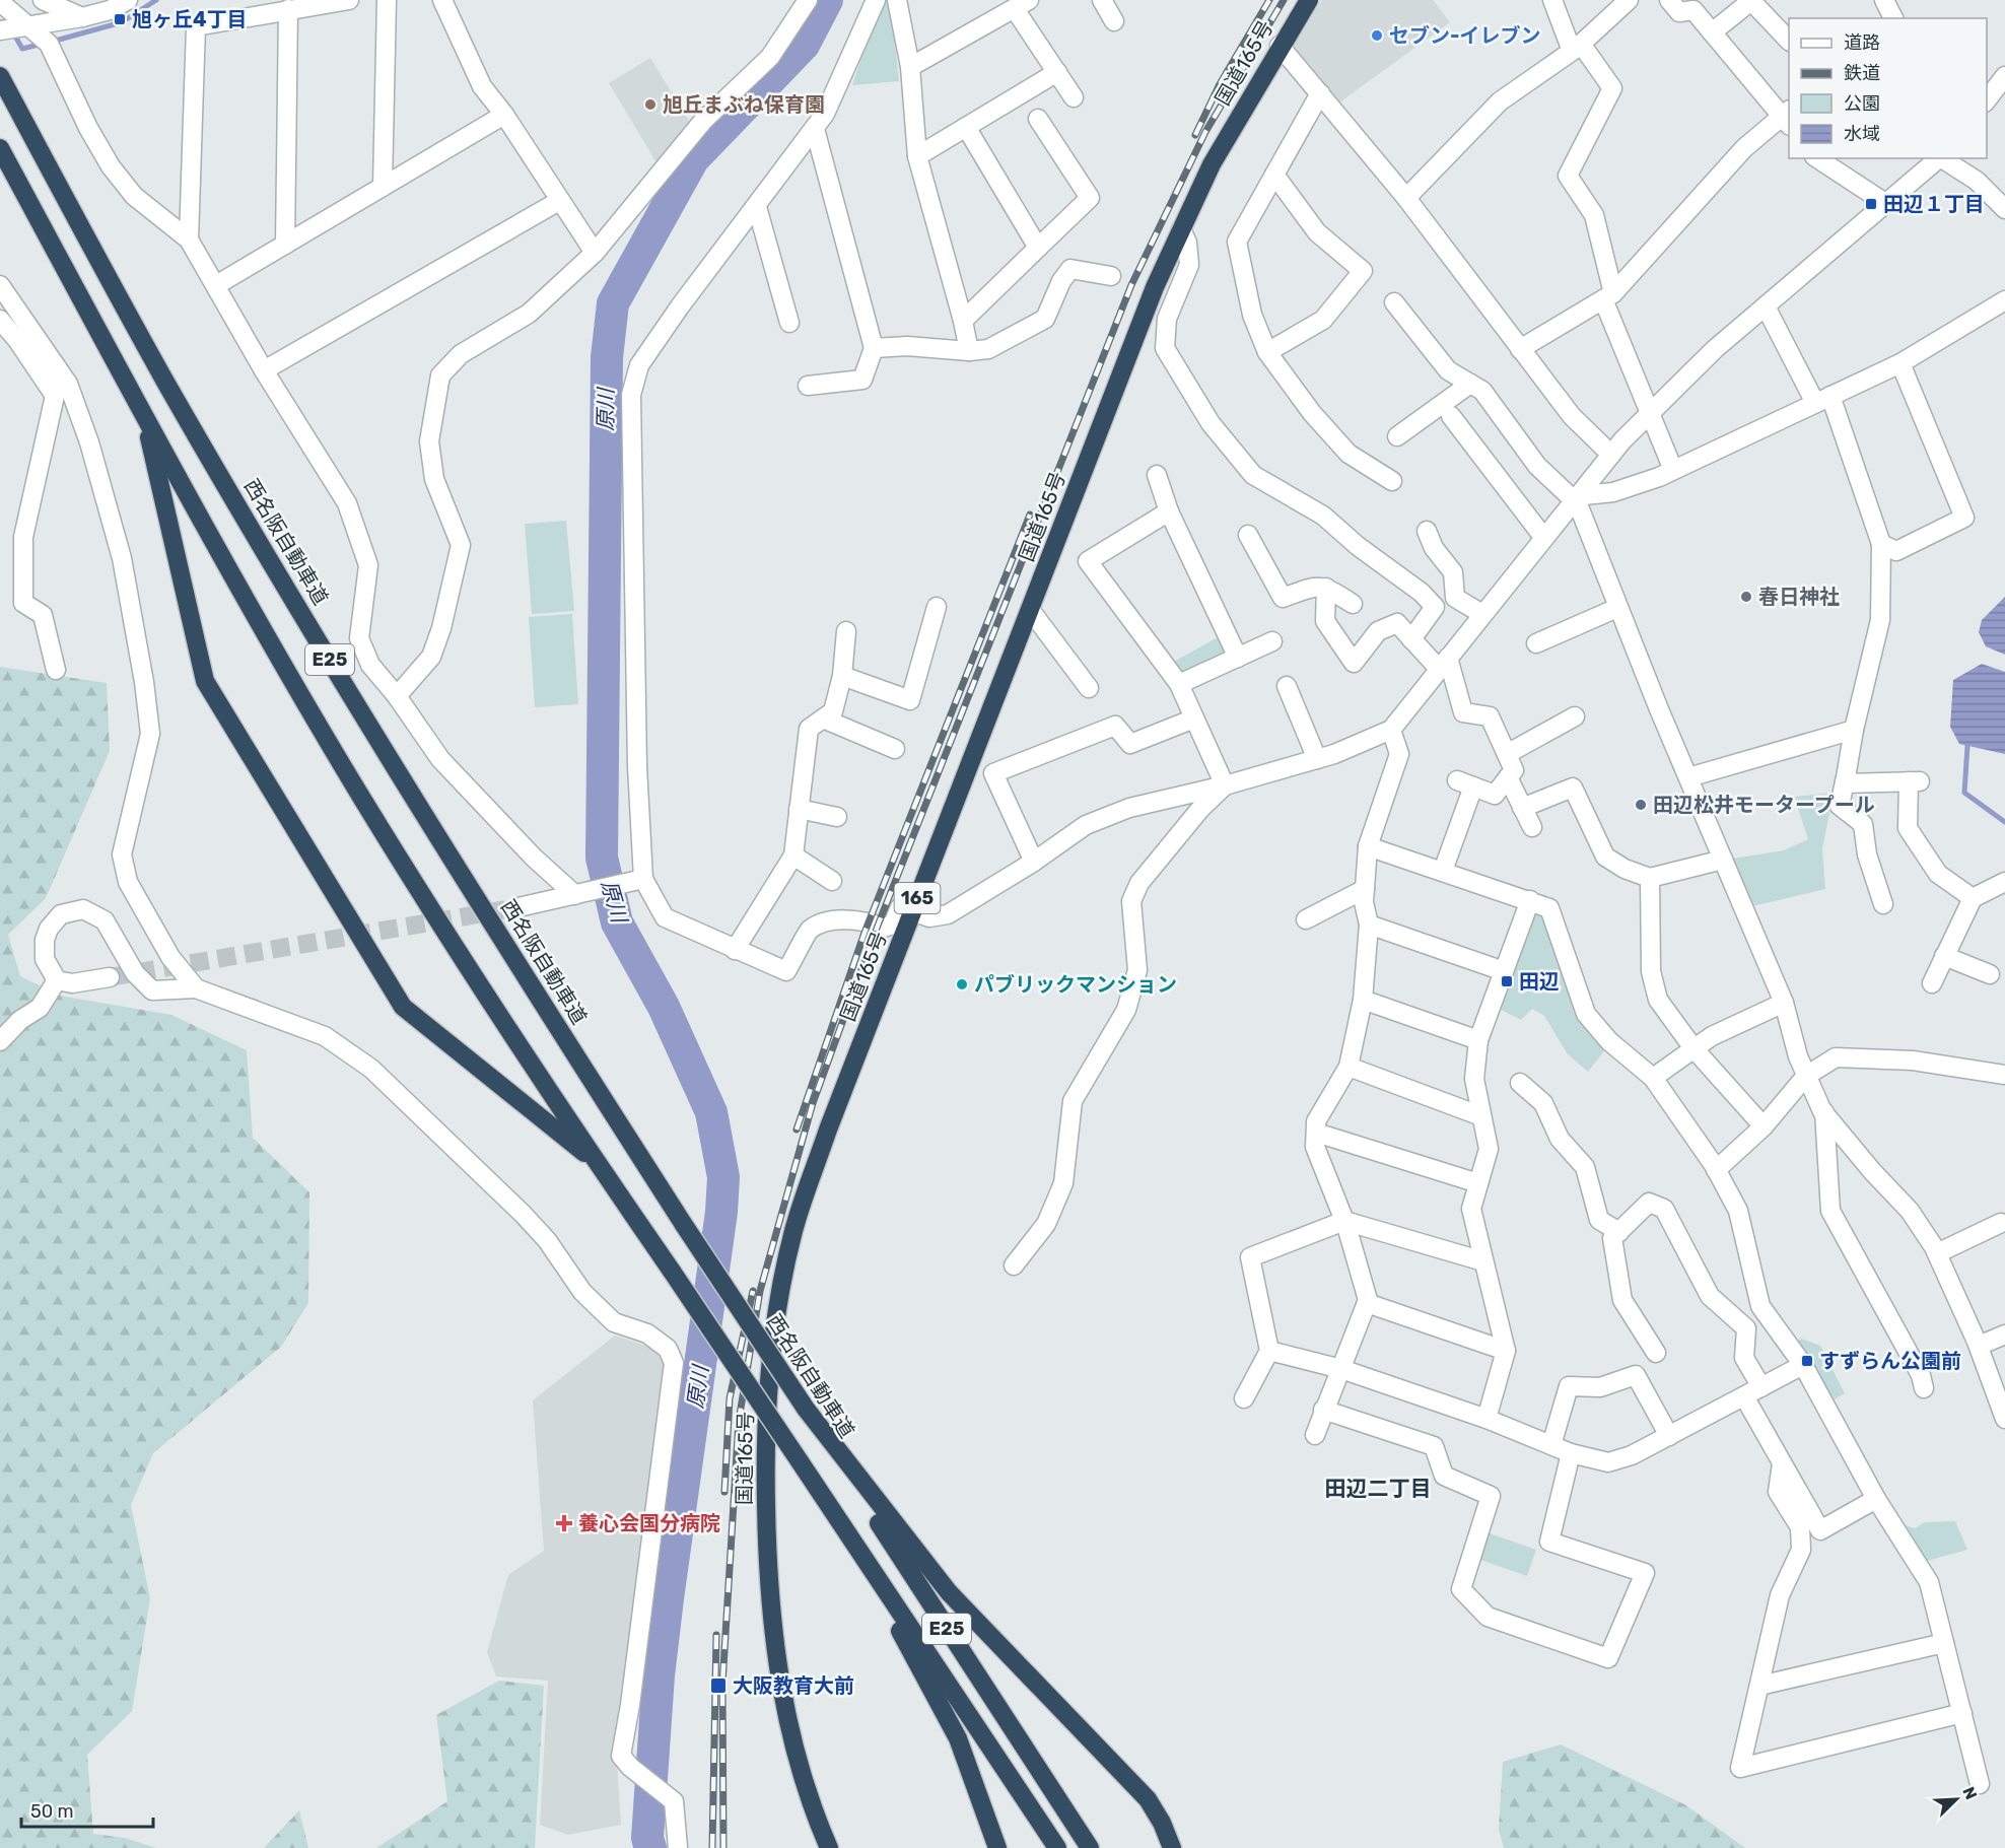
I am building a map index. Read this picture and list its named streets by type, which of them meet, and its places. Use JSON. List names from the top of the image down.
{
  "streets": {
    "highway": [
      "国道165号",
      "西名阪自動車道",
      "E25",
      "165"
    ]
  },
  "districts": ["田辺二丁目"],
  "water": ["原川"],
  "places": {
    "transit": [
      "旭ヶ丘4丁目",
      "田辺１丁目",
      "田辺",
      "すずらん公園前",
      "大阪教育大前"
    ],
    "other": [
      "セブン-イレブン",
      "旭丘まぶね保育園",
      "春日神社",
      "田辺松井モータープール",
      "パブリックマンション"
    ],
    "health": ["養心会国分病院"]
  },
  "legend": [
    "道路",
    "鉄道",
    "公園",
    "水域"
  ],
  "scale_bar": "50 m",
  "north": "top right"
}
